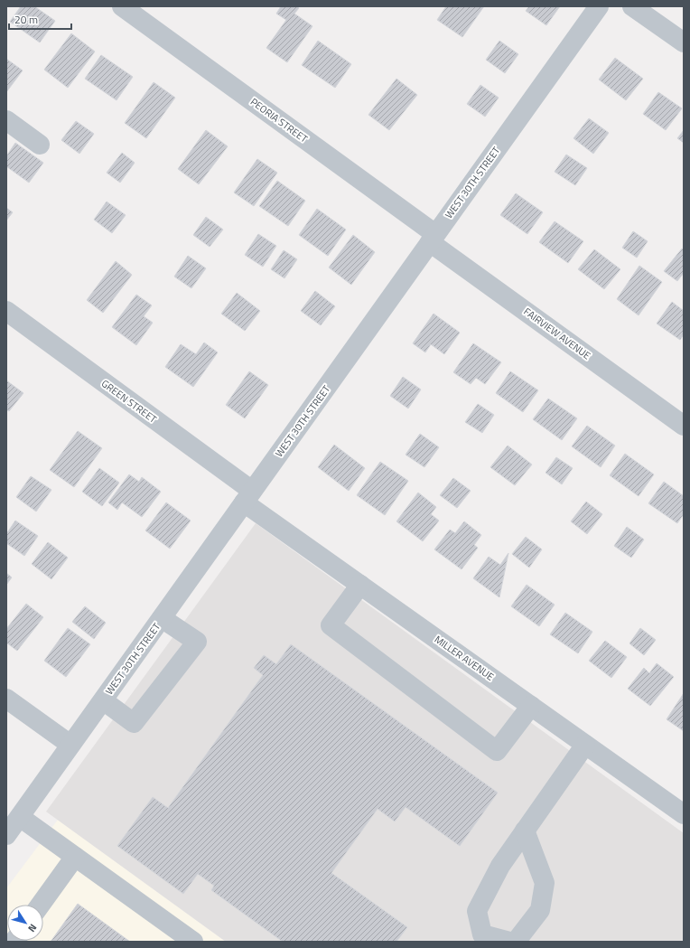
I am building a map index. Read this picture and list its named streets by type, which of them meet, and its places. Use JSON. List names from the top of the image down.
{
  "streets": {
    "street": [
      "PEORIA STREET",
      "WEST 30TH STREET",
      "FAIRVIEW AVENUE",
      "GREEN STREET",
      "MILLER AVENUE"
    ]
  },
  "crossings": [
    ["PEORIA STREET", "WEST 30TH STREET"],
    ["PEORIA STREET", "FAIRVIEW AVENUE"],
    ["WEST 30TH STREET", "FAIRVIEW AVENUE"],
    ["WEST 30TH STREET", "GREEN STREET"],
    ["WEST 30TH STREET", "MILLER AVENUE"],
    ["GREEN STREET", "MILLER AVENUE"]
  ],
  "scale_bar": "20 m",
  "north": "bottom right"
}
